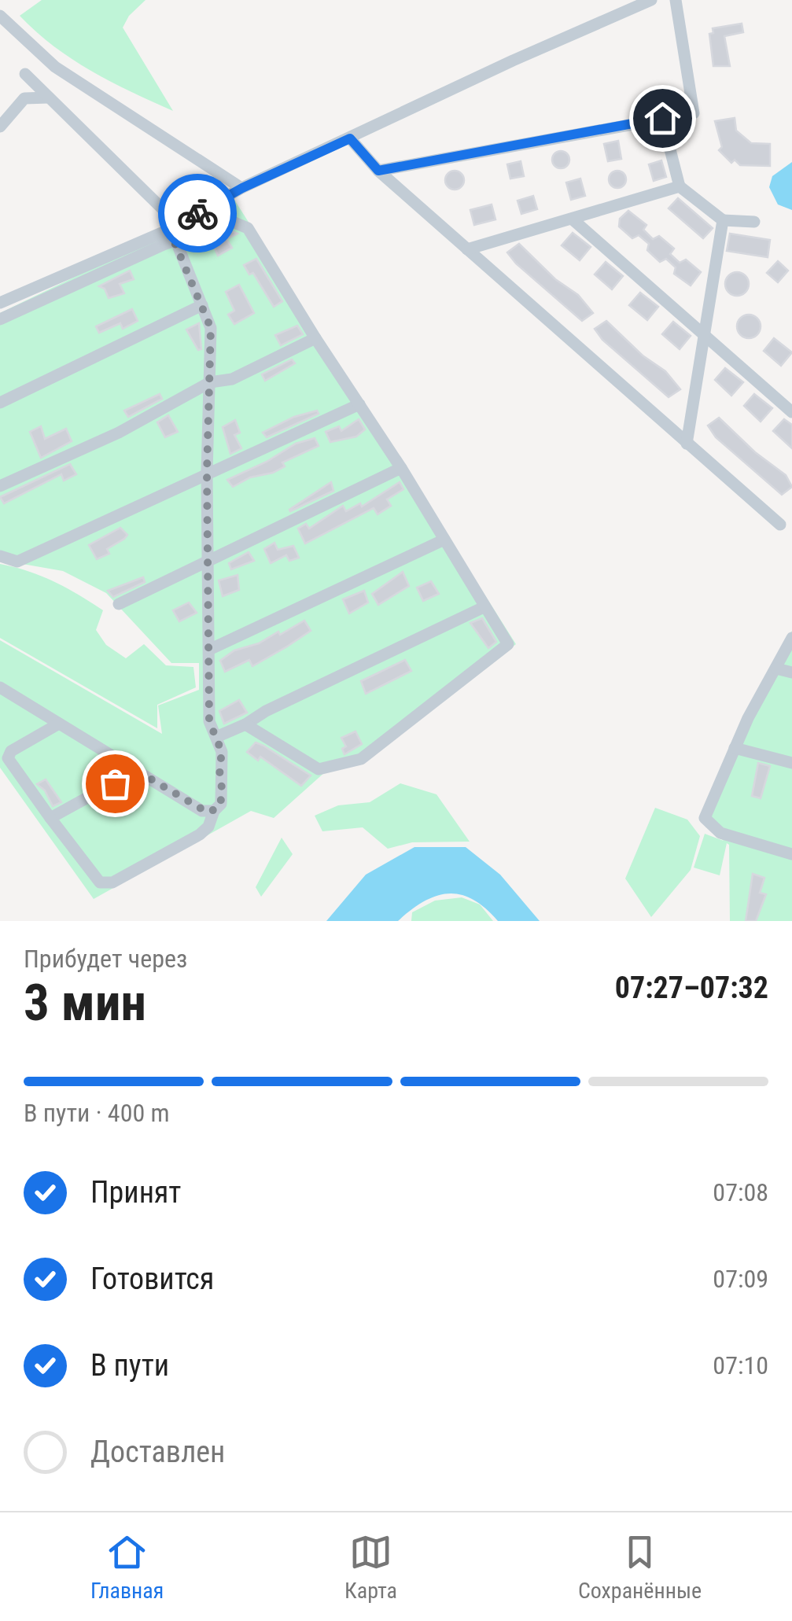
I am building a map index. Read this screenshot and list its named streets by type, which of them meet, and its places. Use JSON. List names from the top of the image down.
{
  "page": {
    "heading": ["3 мин", "Прибудет через", "07:27–07:32"],
    "bar": "В пути · 400 m",
    "list": [
      ["Принят", "07:08"],
      ["Готовится", "07:09"],
      ["В пути", "07:10"],
      "Доставлен"
    ],
    "tabs": ["Главная", "Карта", "Сохранённые"]
  }
}
